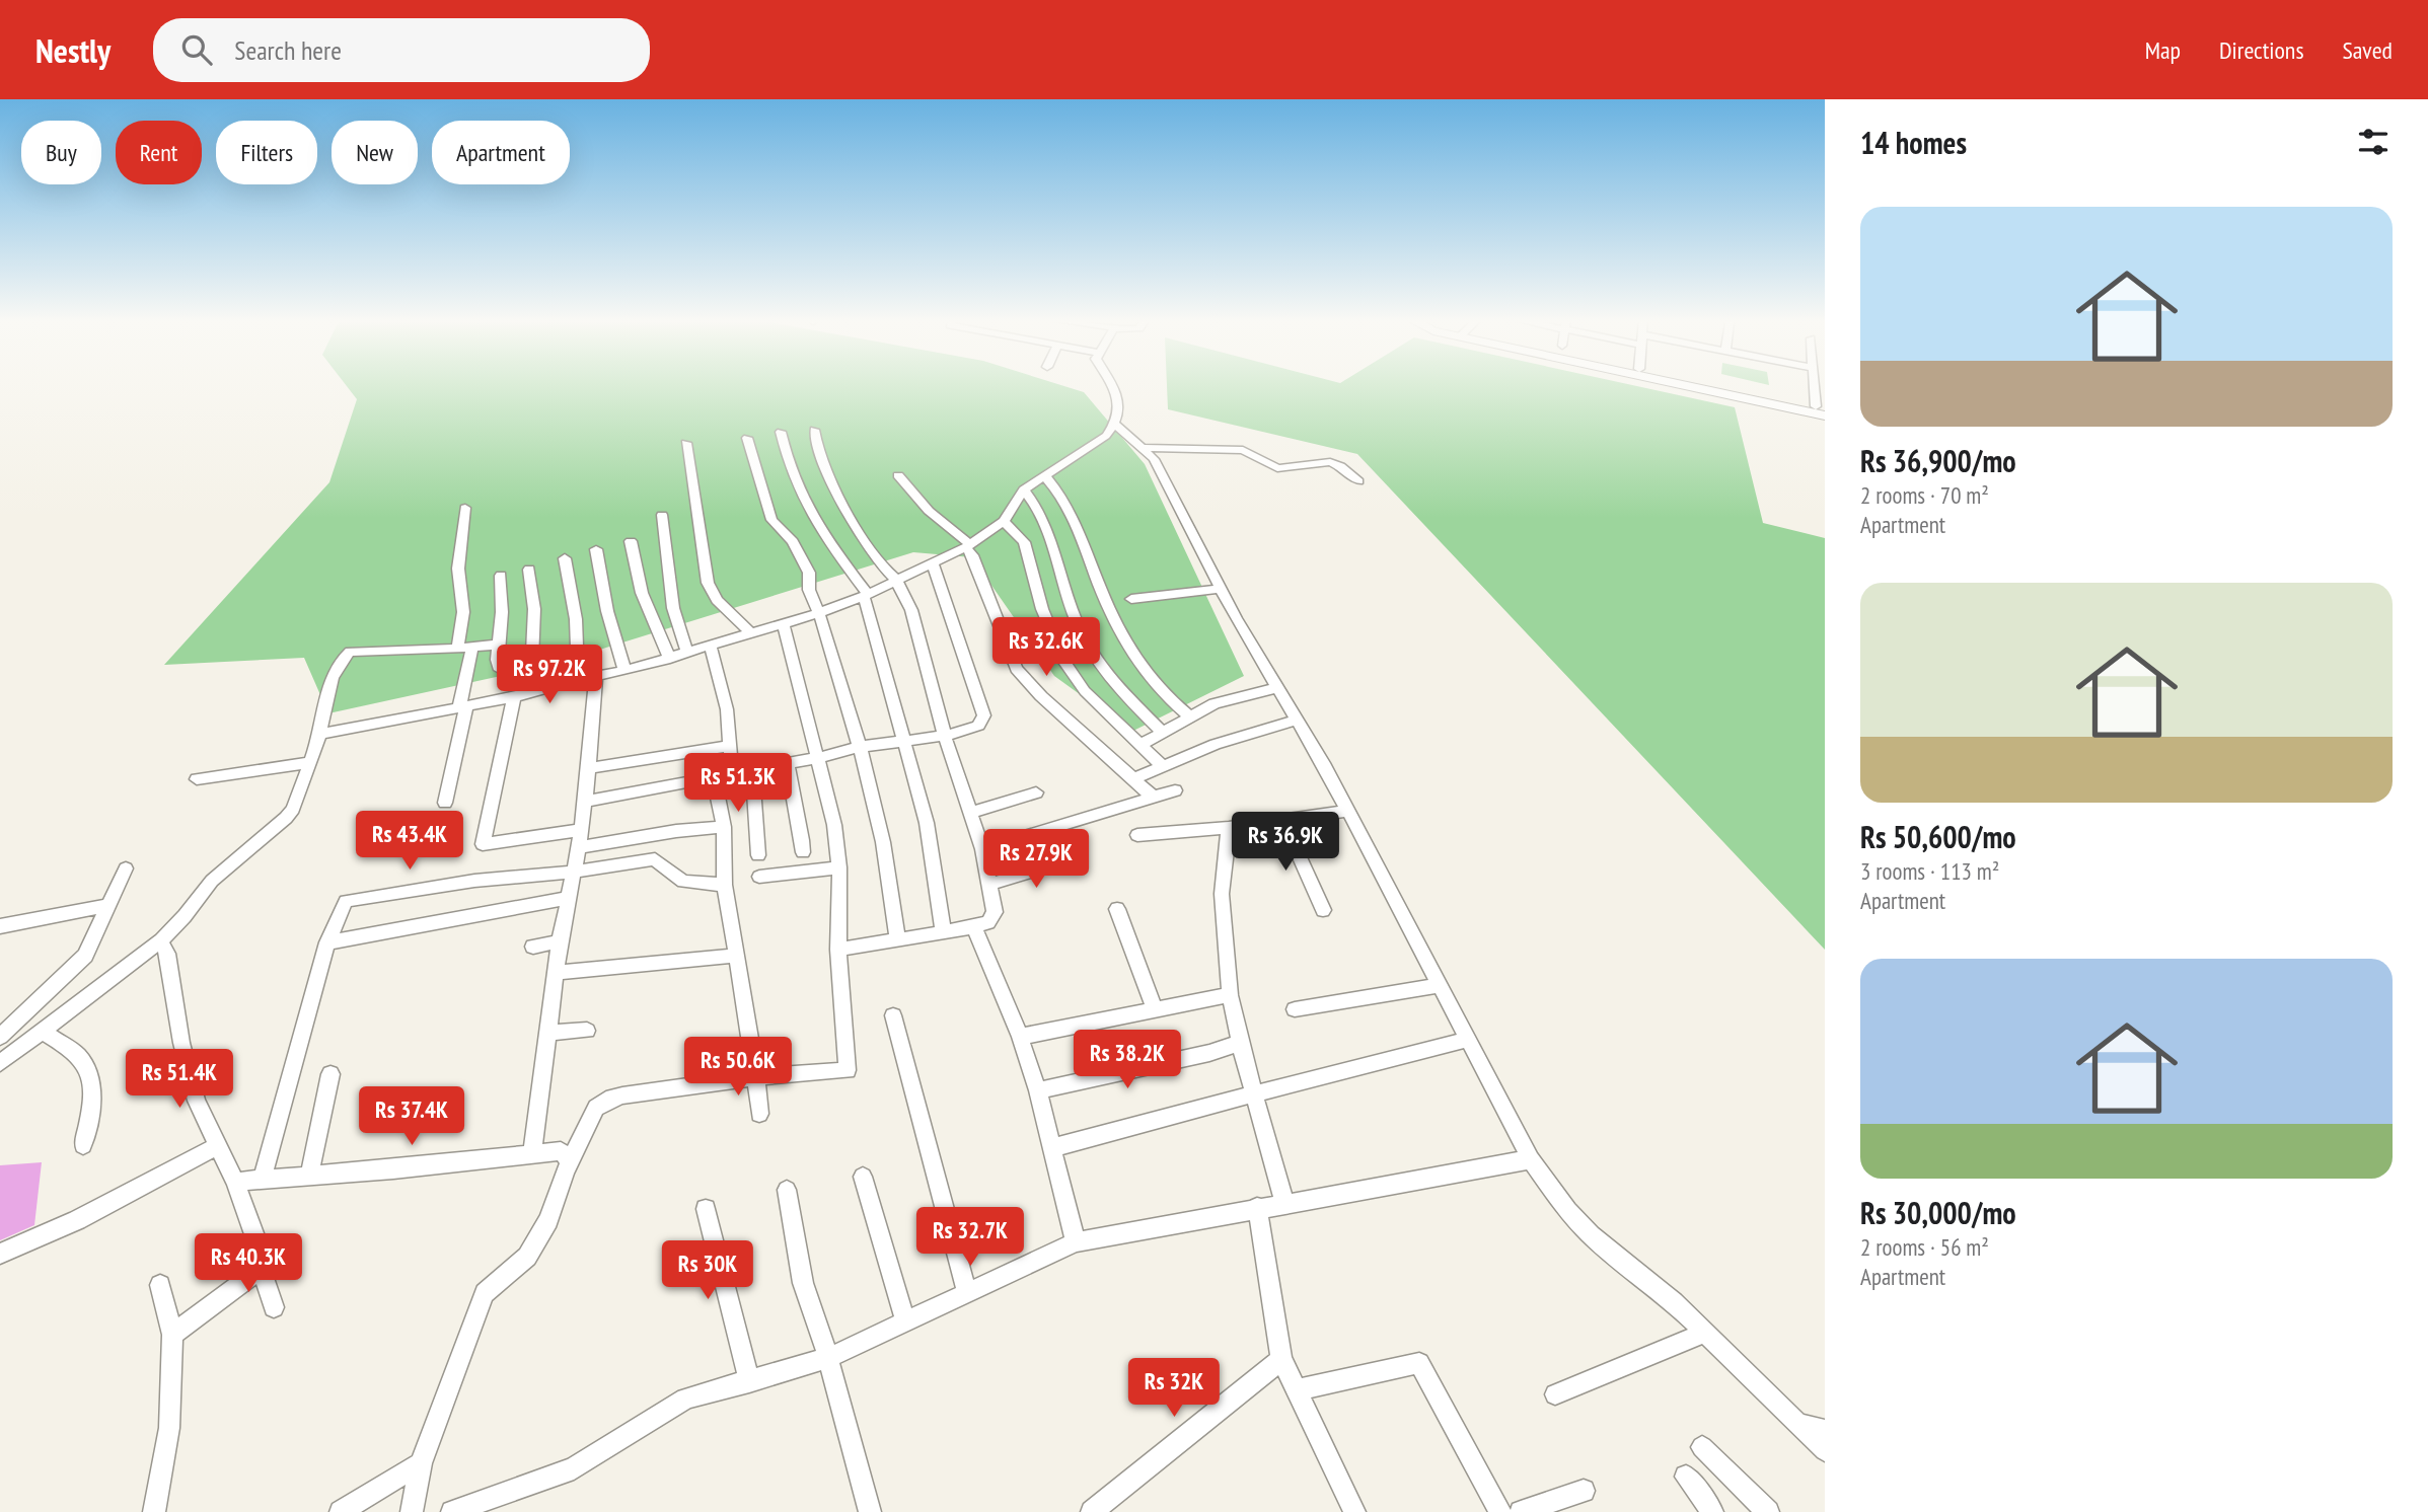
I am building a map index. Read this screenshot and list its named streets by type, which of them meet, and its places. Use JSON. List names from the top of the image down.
{
  "page": {
    "header": "Nestly",
    "search": "Search here",
    "nav": ["Map", "Directions", "Saved"],
    "heading": "14 homes",
    "chip": [
      "Buy",
      "Rent",
      "Filters",
      "New",
      "Apartment"
    ],
    "list": [
      {
        "name": "Rs 36,900/mo",
        "note": "2 rooms · 70 m² · Apartment"
      },
      {
        "name": "Rs 50,600/mo",
        "note": "3 rooms · 113 m² · Apartment"
      },
      {
        "name": "Rs 30,000/mo",
        "note": "2 rooms · 56 m² · Apartment"
      }
    ],
    "price": [
      "Rs 32.6K",
      "Rs 97.2K",
      "Rs 51.3K",
      "Rs 43.4K",
      "Rs 36.9K",
      "Rs 27.9K",
      "Rs 38.2K",
      "Rs 50.6K",
      "Rs 51.4K",
      "Rs 37.4K",
      "Rs 32.7K",
      "Rs 40.3K",
      "Rs 30K",
      "Rs 32K"
    ]
  }
}
